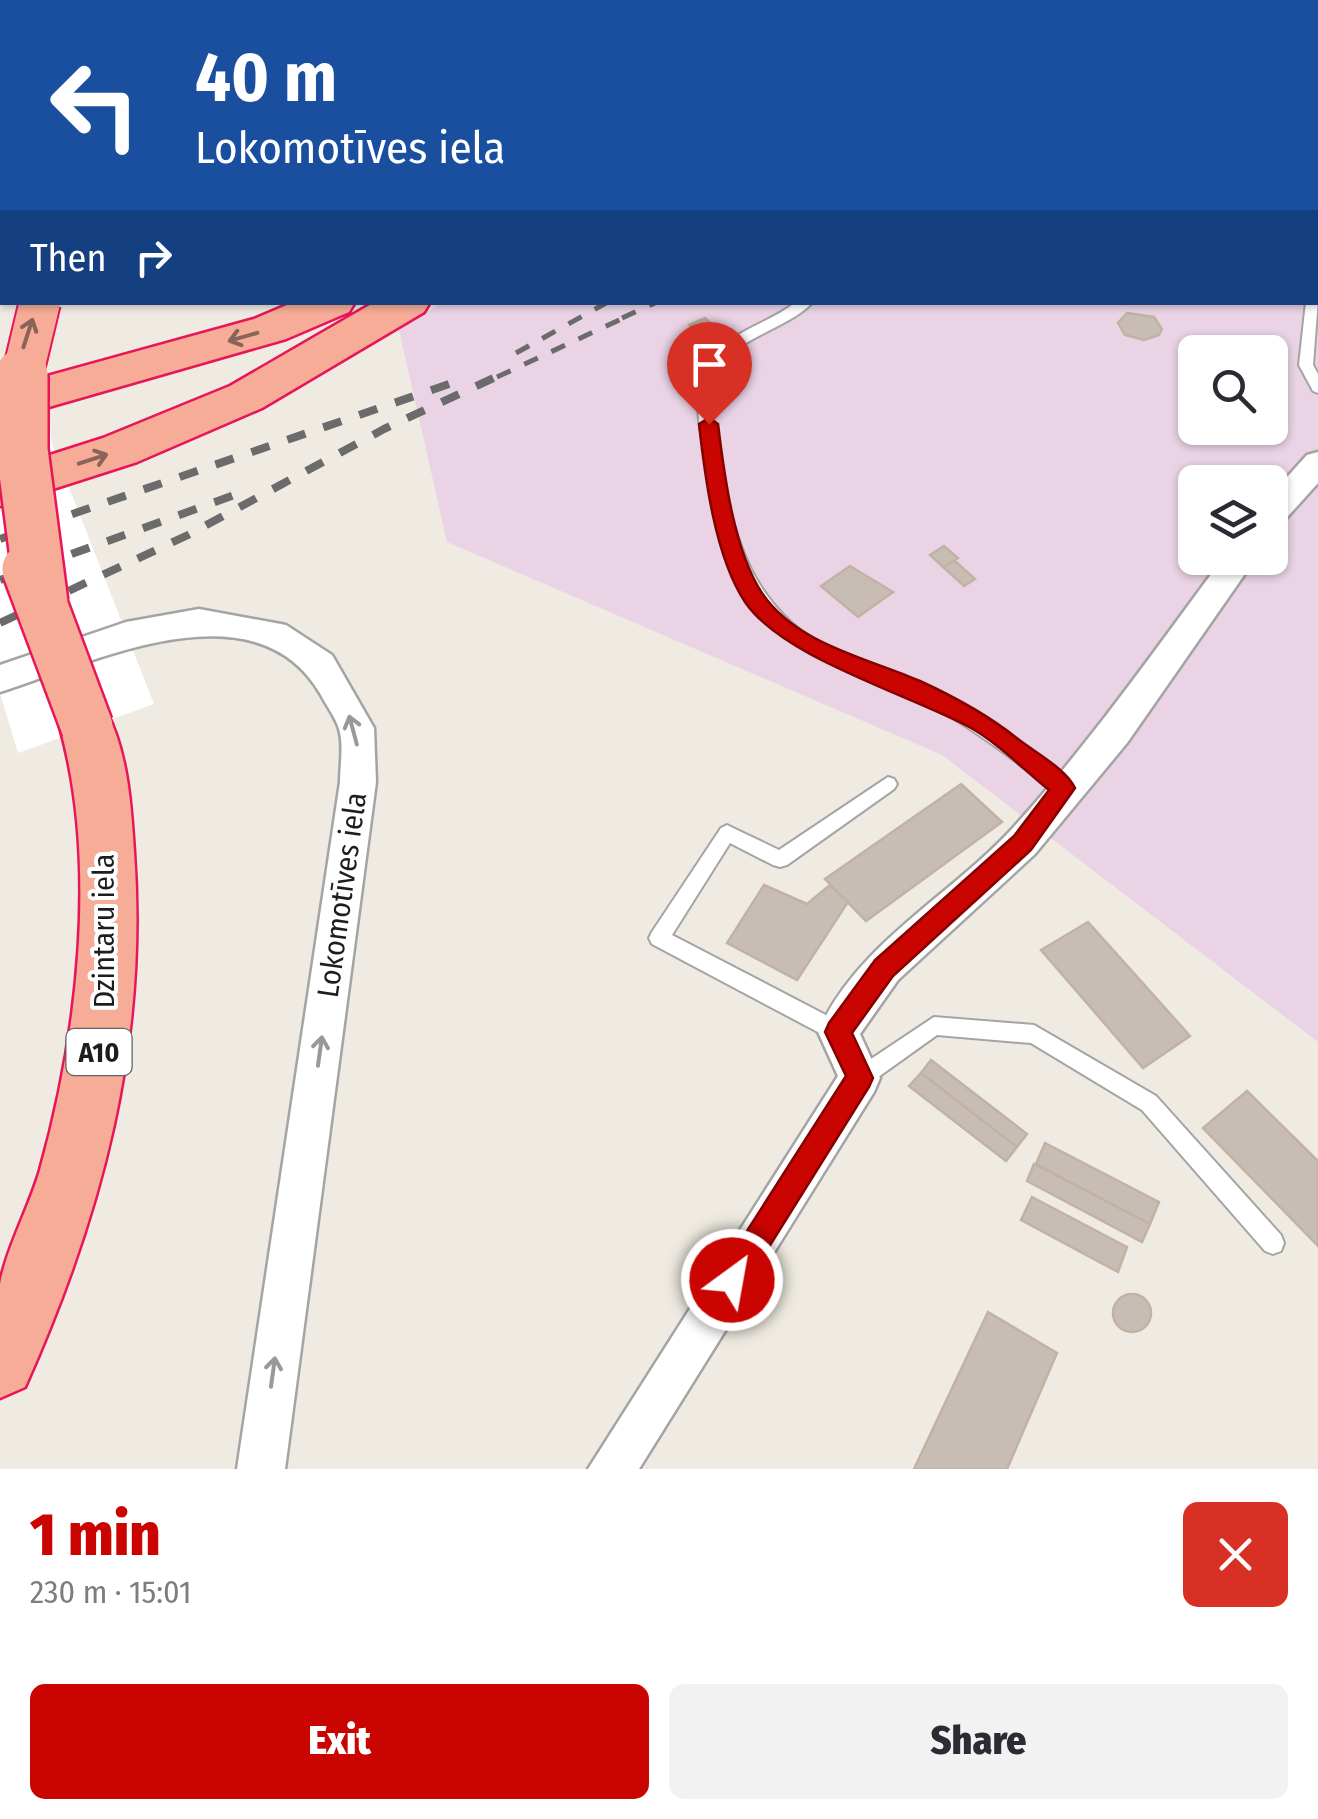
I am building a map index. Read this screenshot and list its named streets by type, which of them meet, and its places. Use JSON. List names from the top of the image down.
{
  "streets": {
    "highway": ["Dzintaru iela", "A10"],
    "street": ["Lokomotīves iela"]
  },
  "crossings": [
    ["Dzintaru iela", "A10"]
  ],
  "page": {
    "turn": ["40 m", "Lokomotīves iela"],
    "then": "Then",
    "heading": ["1 min", "230 m · 15:01"],
    "buttons": ["Exit", "Share"]
  }
}
